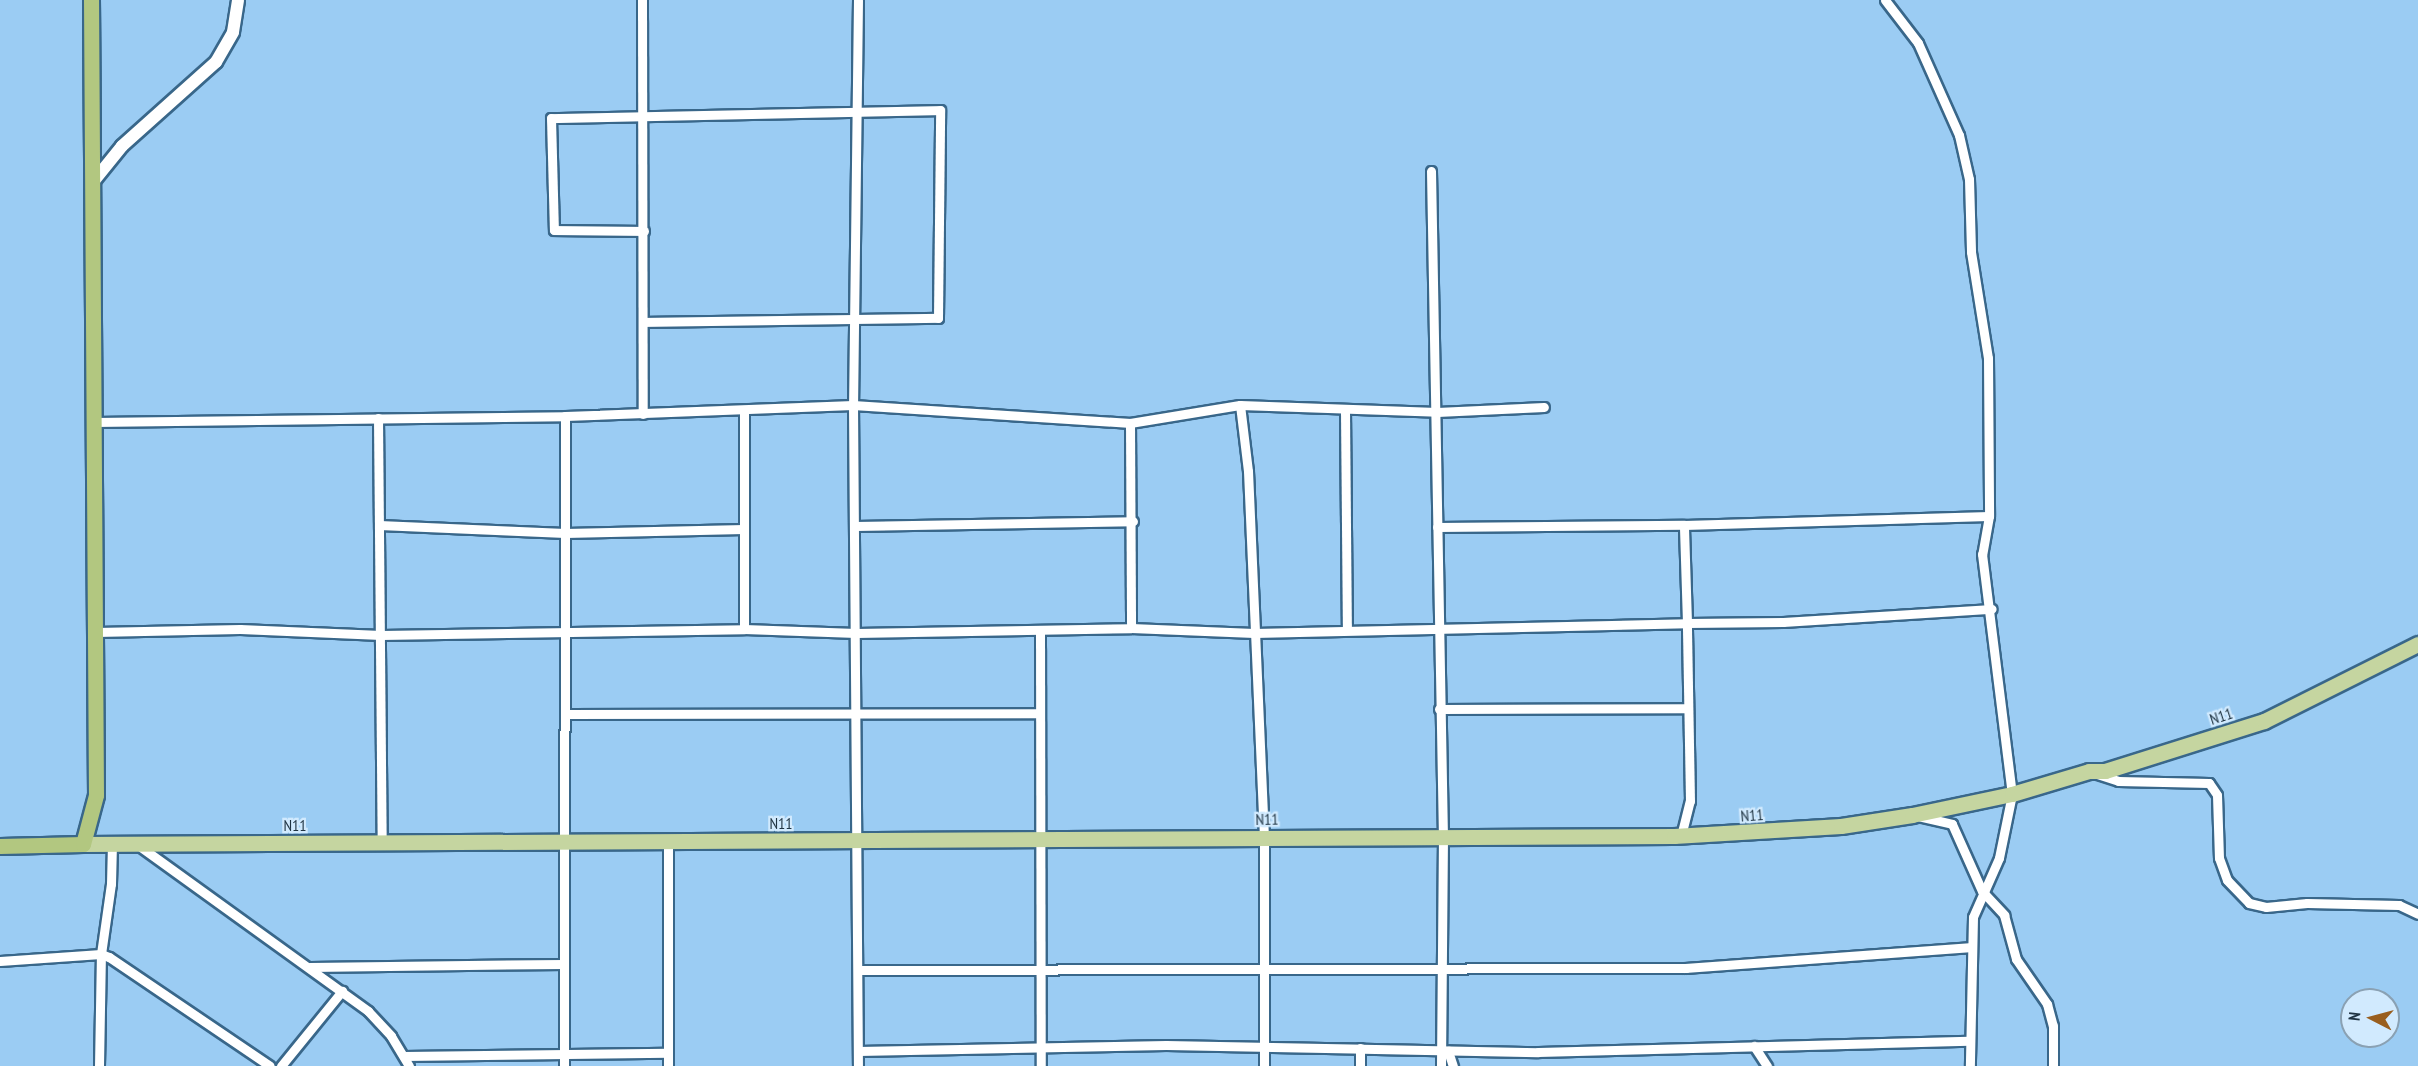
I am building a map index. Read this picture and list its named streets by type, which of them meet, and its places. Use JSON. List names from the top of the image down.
{
  "streets": {
    "main road": ["N11"]
  },
  "north": "left"
}
